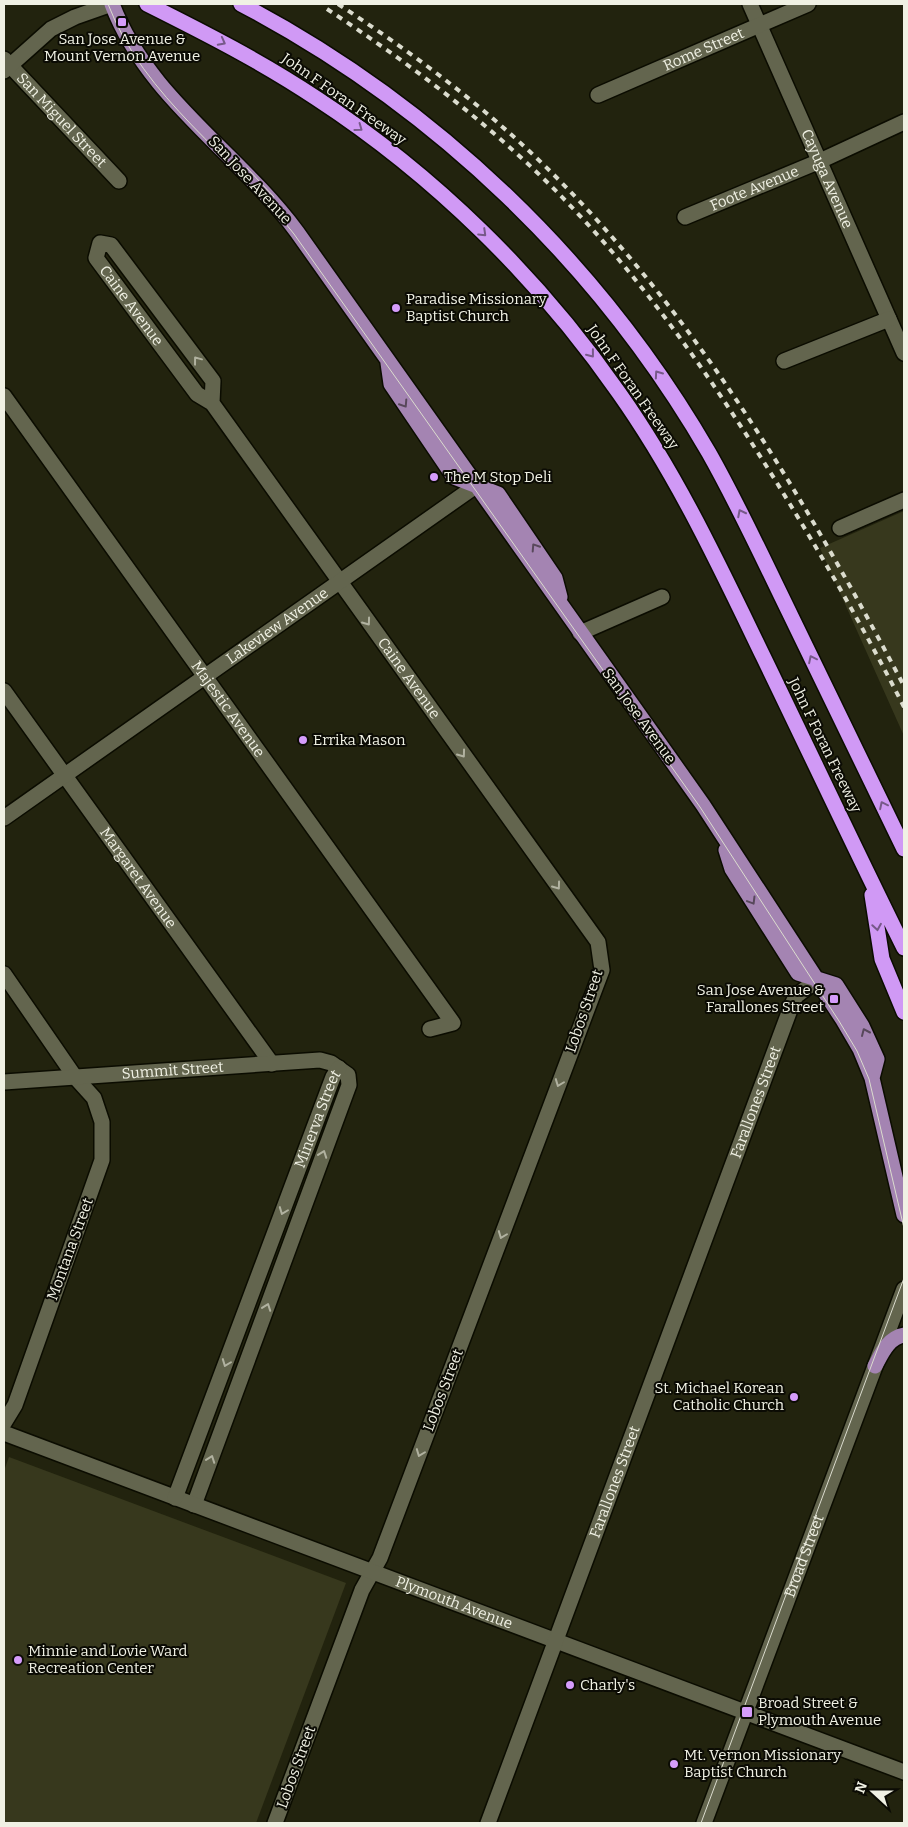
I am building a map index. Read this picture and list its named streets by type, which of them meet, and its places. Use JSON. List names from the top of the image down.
{
  "streets": {
    "highway": ["John F Foran Freeway"],
    "main road": ["San Jose Avenue"],
    "street": [
      "Rome Street",
      "San Miguel Street",
      "Cayuga Avenue",
      "Foote Avenue",
      "Caine Avenue",
      "Lakeview Avenue",
      "Majestic Avenue",
      "Margaret Avenue",
      "Lobos Street",
      "Summit Street",
      "Farallones Street",
      "Minerva Street",
      "Montana Street",
      "Broad Street",
      "Plymouth Avenue"
    ]
  },
  "crossings": [
    ["Rome Street", "Cayuga Avenue"],
    ["Cayuga Avenue", "Foote Avenue"],
    ["San Jose Avenue", "Lakeview Avenue"],
    ["San Jose Avenue", "Farallones Street"],
    ["Caine Avenue", "Lakeview Avenue"],
    ["Caine Avenue", "Lobos Street"],
    ["Lakeview Avenue", "Majestic Avenue"],
    ["Lakeview Avenue", "Margaret Avenue"],
    ["Margaret Avenue", "Summit Street"],
    ["Lobos Street", "Plymouth Avenue"],
    ["Summit Street", "Minerva Street"],
    ["Summit Street", "Montana Street"],
    ["Farallones Street", "Plymouth Avenue"],
    ["Minerva Street", "Plymouth Avenue"],
    ["Broad Street", "Plymouth Avenue"]
  ],
  "one_way": ["Lobos Street"],
  "places": {
    "transit": ["San Jose Avenue & Mount Vernon Avenue", "San Jose Avenue & Farallones Street", "Broad Street & Plymouth Avenue"],
    "other": [
      "Paradise Missionary Baptist Church",
      "The M Stop Deli",
      "Errika Mason",
      "St. Michael Korean Catholic Church",
      "Minnie and Lovie Ward Recreation Center",
      "Charly's",
      "Mt. Vernon Missionary Baptist Church"
    ]
  },
  "north": "left"
}
